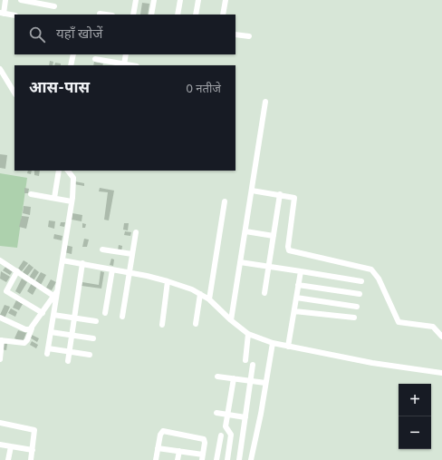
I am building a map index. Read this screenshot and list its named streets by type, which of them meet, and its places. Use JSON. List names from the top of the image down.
{
  "page": {
    "search": "यहाँ खोजें",
    "heading": ["आस-पास", "0 नतीजे"],
    "map_buttons": ["+", "−"]
  }
}
